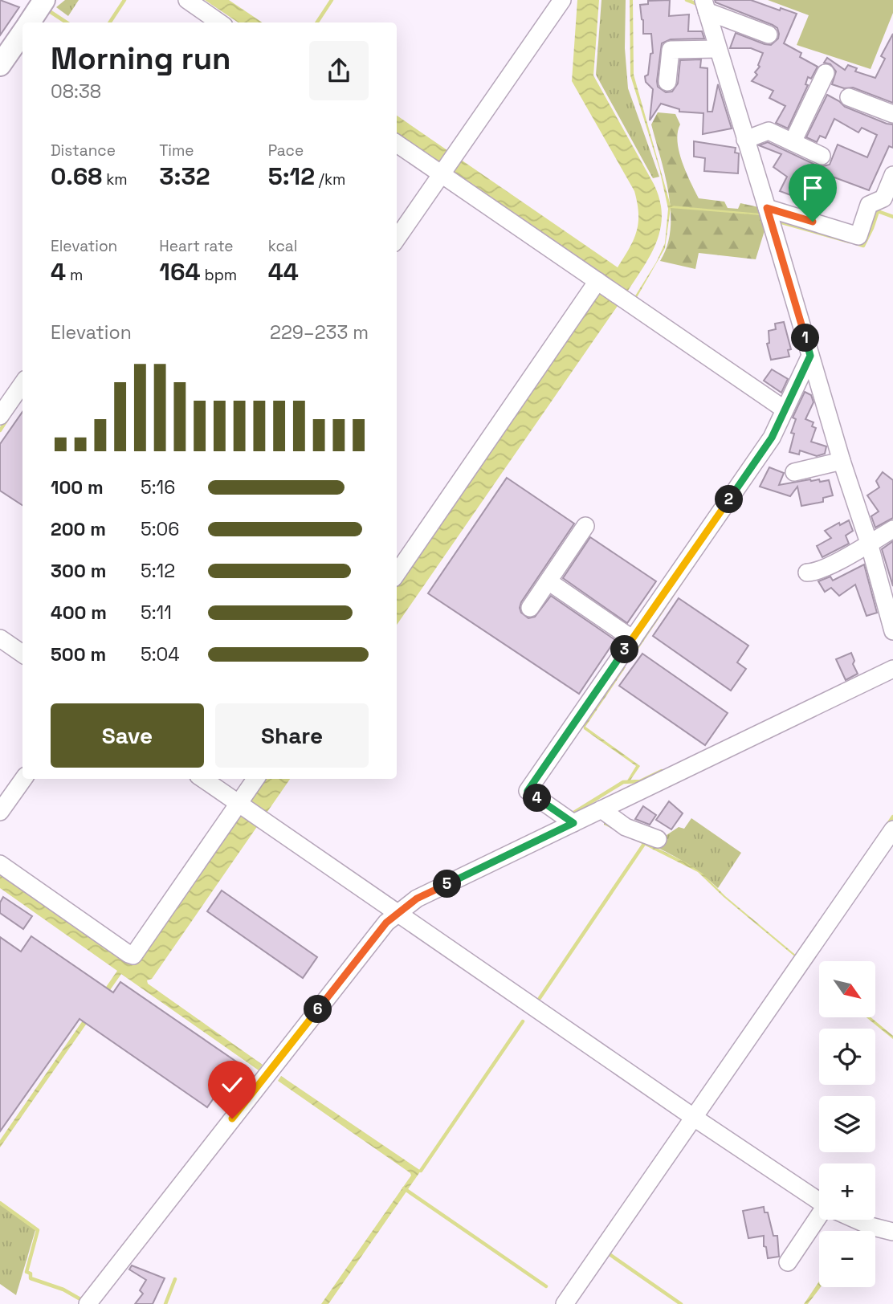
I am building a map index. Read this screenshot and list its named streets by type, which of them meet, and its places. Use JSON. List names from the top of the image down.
{
  "north": "bottom right",
  "page": {
    "heading": ["Morning run", "08:38"],
    "stats": [
      ["Distance", "0.68 km"],
      ["Time", "3:32"],
      ["Pace", "5:12 /km"],
      ["Elevation", "4 m"],
      ["Heart rate", "164 bpm"],
      ["kcal", "44"]
    ],
    "chart": ["Elevation", "229–233 m"],
    "pins": [
      "1",
      "2",
      "3",
      "4",
      "5",
      "6"
    ],
    "list": [
      {
        "name": "100 m",
        "note": "5:16"
      },
      {
        "name": "200 m",
        "note": "5:06"
      },
      {
        "name": "300 m",
        "note": "5:12"
      },
      {
        "name": "400 m",
        "note": "5:11"
      },
      {
        "name": "500 m",
        "note": "5:04"
      }
    ],
    "buttons": ["Save", "Share"],
    "map_buttons": ["+", "−"]
  }
}
